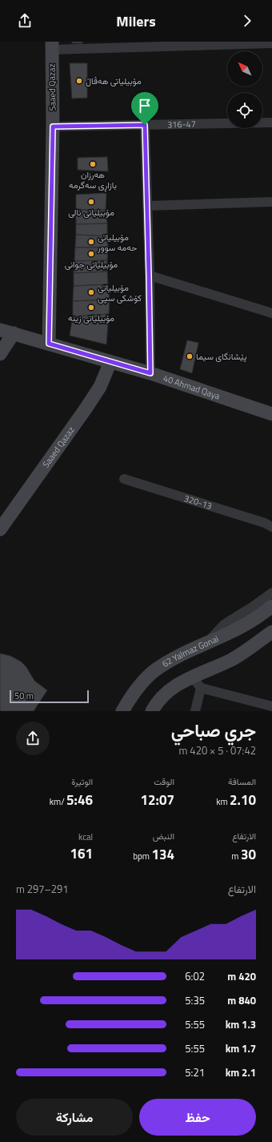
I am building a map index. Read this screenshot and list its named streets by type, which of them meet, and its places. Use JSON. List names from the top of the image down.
{
  "streets": {
    "street": [
      "Saaed Qazaz",
      "316-47",
      "40 Ahmad Qaya",
      "320-13",
      "62 Yalmaz Gonai"
    ]
  },
  "crossings": [
    ["Saaed Qazaz", "316-47"],
    ["Saaed Qazaz", "40 Ahmad Qaya"]
  ],
  "places": [
    "مۆبیلیاتی هەڤاڵ",
    "هەرزان بازاڕی سەگرمە",
    "مۆبیلیاتی نالی",
    "مۆبیلیاتی حەمە سوور",
    "مۆبیلیاتی جوانی",
    "مۆبیلیاتی کۆشکی سپی",
    "مۆبیلیاتی زینە",
    "پێشانگای سیما"
  ],
  "scale_bar": "50 m",
  "north": "top left",
  "page": {
    "header": "Milers",
    "scale": "50 m",
    "heading": ["جري صباحي", "07:42 · 5 × 420 m"],
    "stats": [
      ["المسافة", "2.10 km"],
      ["الوقت", "12:07"],
      ["الوتيرة", "5:46 /km"],
      ["الارتفاع", "30 m"],
      ["النبض", "134 bpm"],
      ["kcal", "161"]
    ],
    "chart": ["الارتفاع", "291–297 m"],
    "list": [
      {
        "name": "420 m",
        "note": "6:02"
      },
      {
        "name": "840 m",
        "note": "5:35"
      },
      {
        "name": "1.3 km",
        "note": "5:55"
      },
      {
        "name": "1.7 km",
        "note": "5:55"
      },
      {
        "name": "2.1 km",
        "note": "5:21"
      }
    ],
    "buttons": ["حفظ", "مشاركة"]
  }
}
